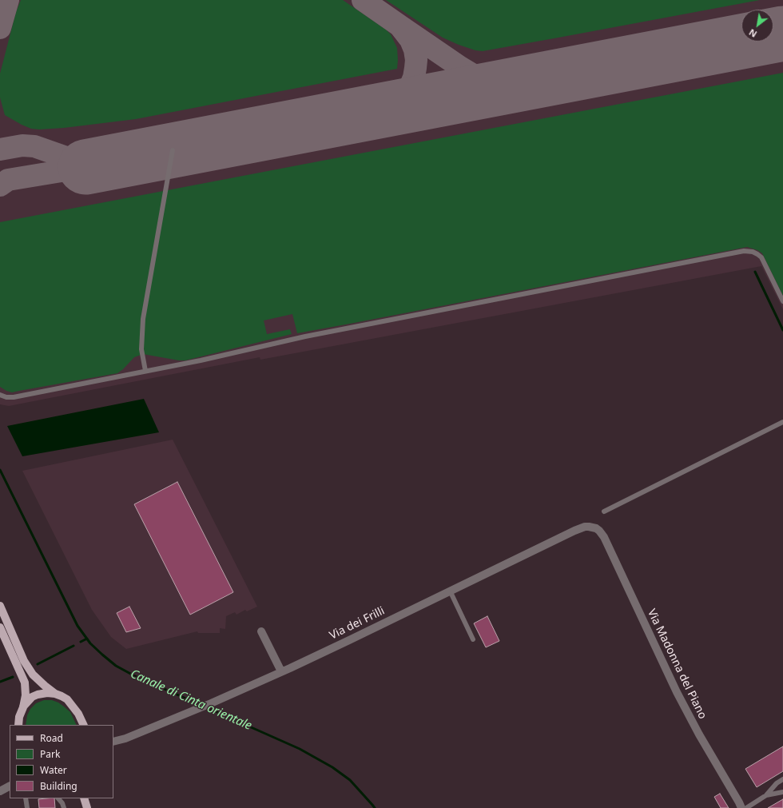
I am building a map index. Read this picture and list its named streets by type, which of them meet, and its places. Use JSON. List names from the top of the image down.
{
  "streets": {
    "street": ["Via dei Frilli", "Via Madonna del Piano"]
  },
  "crossings": [
    ["Via dei Frilli", "Via Madonna del Piano"]
  ],
  "water": ["Canale di Cinta orientale"],
  "legend": [
    "Road",
    "Park",
    "Water",
    "Building"
  ],
  "north": "bottom left"
}
